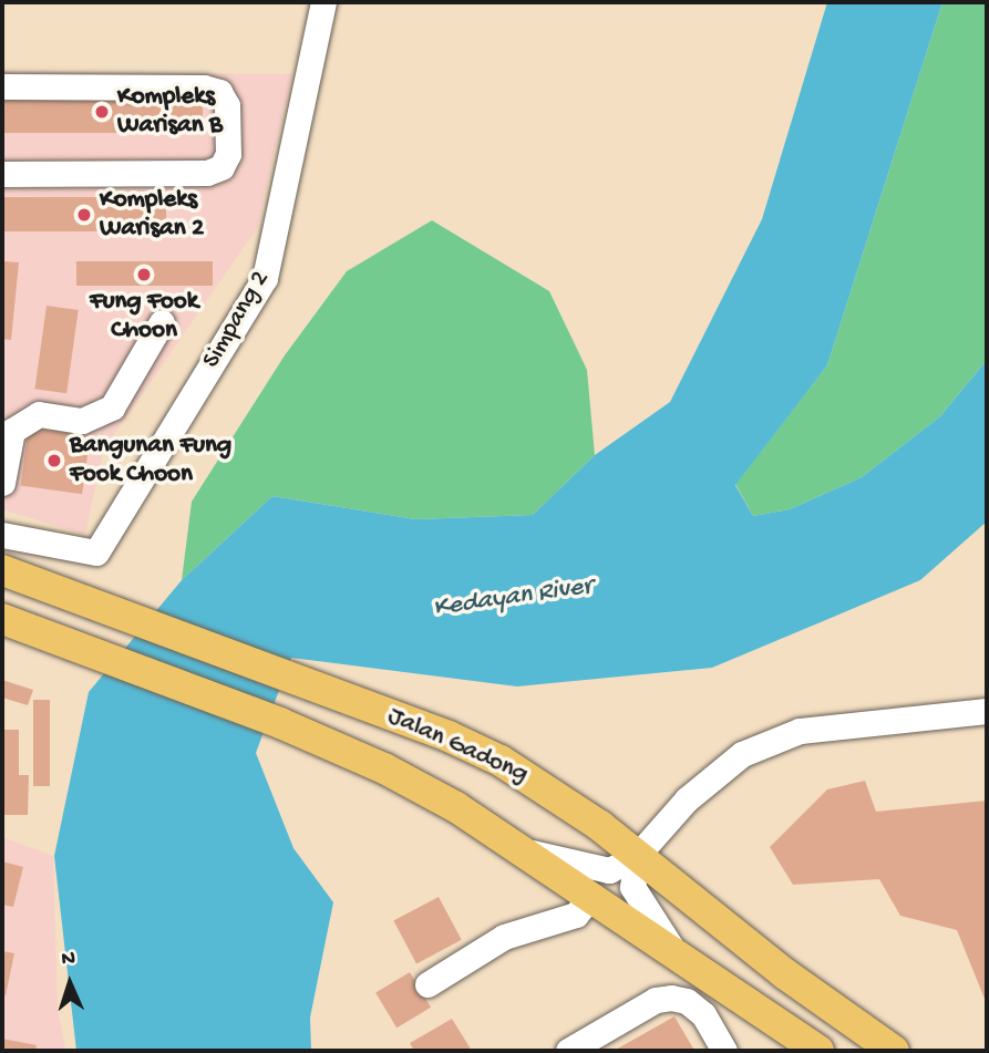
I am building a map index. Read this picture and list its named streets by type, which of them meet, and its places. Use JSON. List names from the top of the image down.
{
  "streets": {
    "main road": ["Jalan Gadong"],
    "street": ["Simpang 2"]
  },
  "water": ["Kedayan River"],
  "places": [
    "Kompleks Warisan B",
    "Kompleks Warisan 2",
    "Fung Fook Choon",
    "Bangunan Fung Fook Choon"
  ],
  "north": "top"
}
